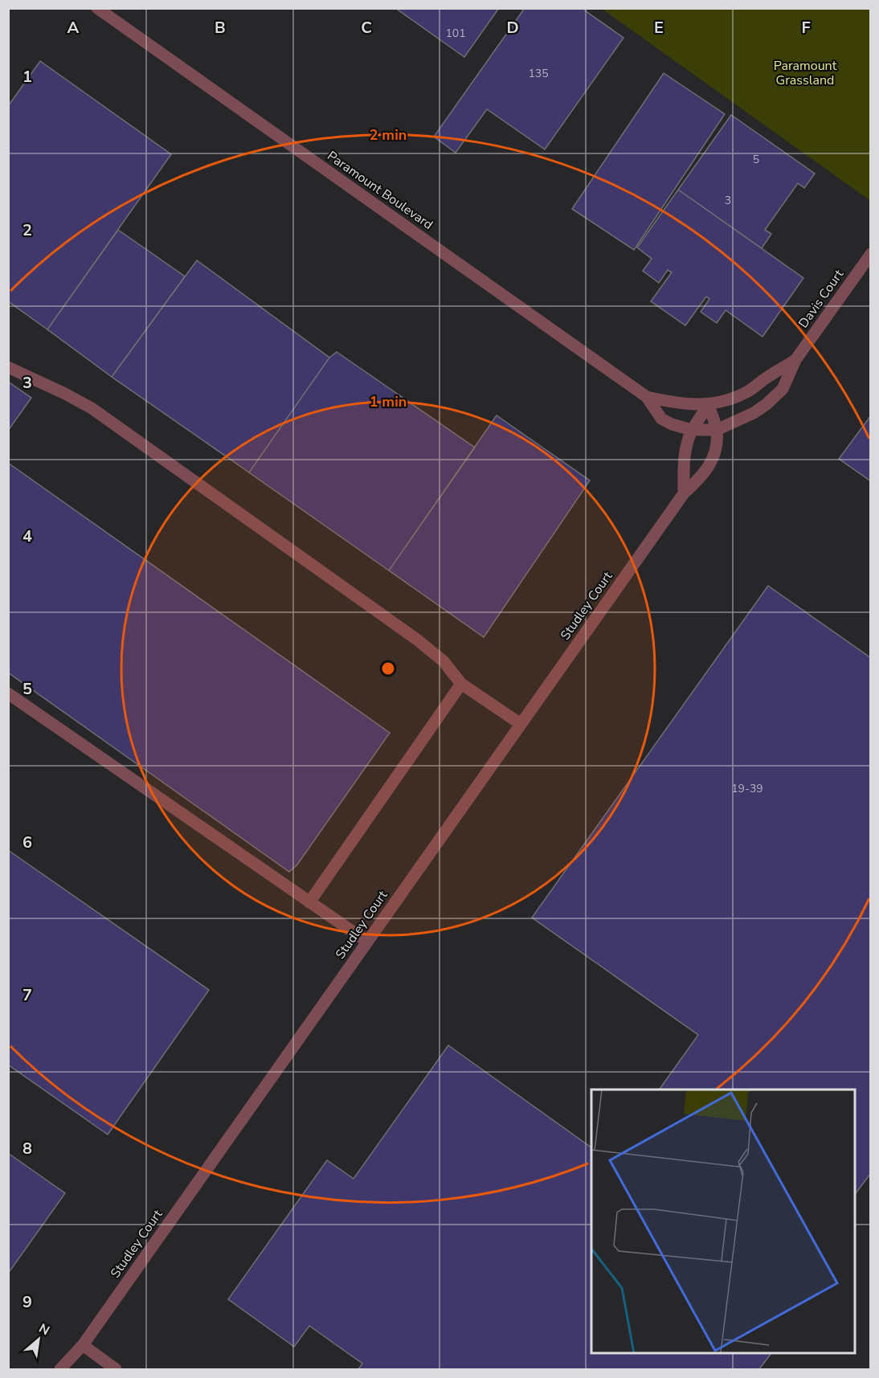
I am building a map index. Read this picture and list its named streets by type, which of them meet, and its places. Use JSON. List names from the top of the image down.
{
  "streets": {
    "street": ["Paramount Boulevard", "Davis Court", "Studley Court"]
  },
  "crossings": [
    ["Paramount Boulevard", "Davis Court"],
    ["Paramount Boulevard", "Studley Court"],
    ["Davis Court", "Studley Court"]
  ],
  "parks": ["Paramount Grassland"],
  "house_numbers": [
    "101",
    "135",
    "5",
    "3",
    "19-39"
  ],
  "north": "top right",
  "grid": {
    "columns": [
      "A",
      "B",
      "C",
      "D",
      "E",
      "F"
    ],
    "rows": [
      "1",
      "2",
      "3",
      "4",
      "5",
      "6",
      "7",
      "8",
      "9"
    ]
  },
  "rings": ["2 min", "1 min"]
}
